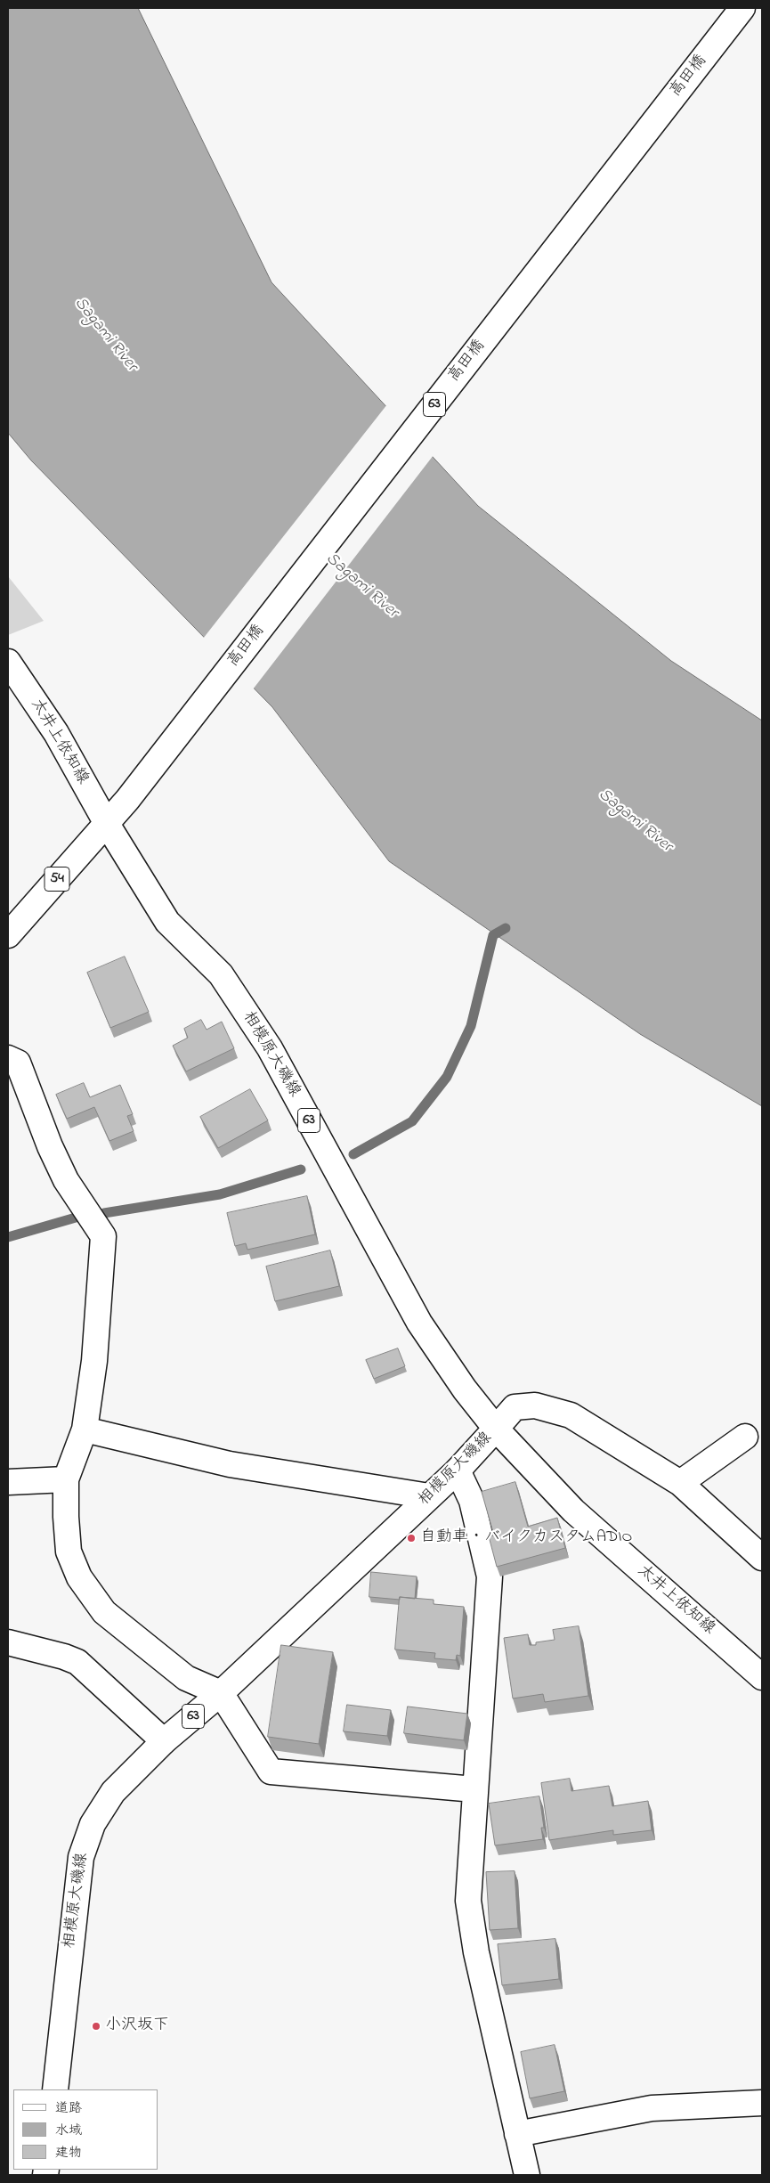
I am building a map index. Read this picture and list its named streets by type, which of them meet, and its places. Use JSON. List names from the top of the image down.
{
  "streets": {
    "main road": [
      "高田橋",
      "63",
      "太井上依知線",
      "54",
      "相模原大磯線"
    ]
  },
  "crossings": [
    ["高田橋", "太井上依知線"],
    ["高田橋", "54"],
    ["高田橋", "相模原大磯線"],
    ["太井上依知線", "54"],
    ["太井上依知線", "相模原大磯線"],
    ["54", "相模原大磯線"]
  ],
  "water": ["Sagami River"],
  "places": ["自動車・バイクカスタムADIO", "小沢坂下"],
  "legend": ["道路", "水域", "建物"]
}
